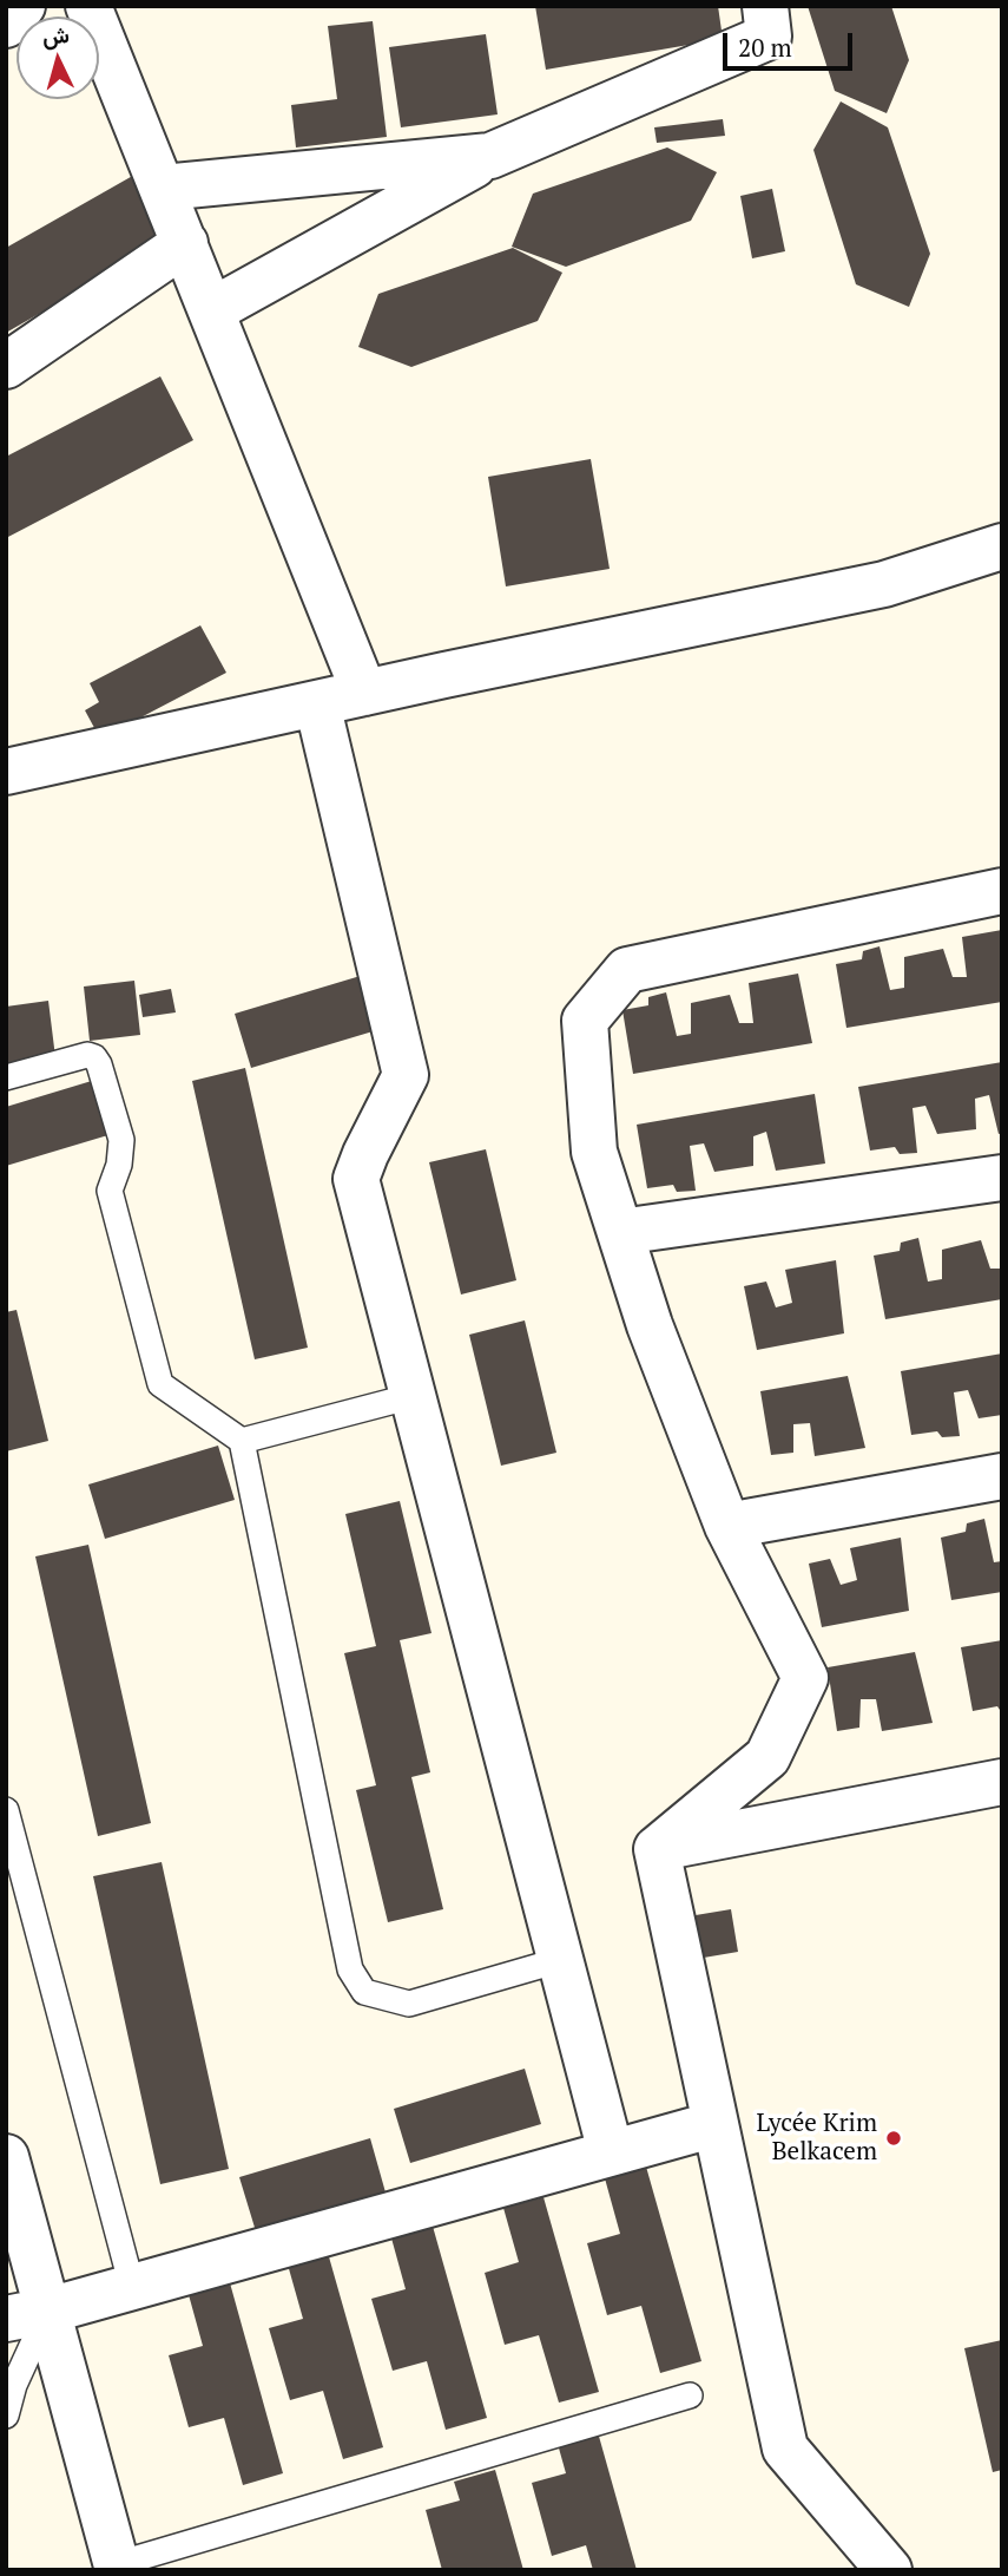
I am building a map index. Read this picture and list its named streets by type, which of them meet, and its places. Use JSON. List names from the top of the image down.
{
  "places": ["Lycée Krim Belkacem"],
  "scale_bar": "20 m",
  "north": "top"
}
